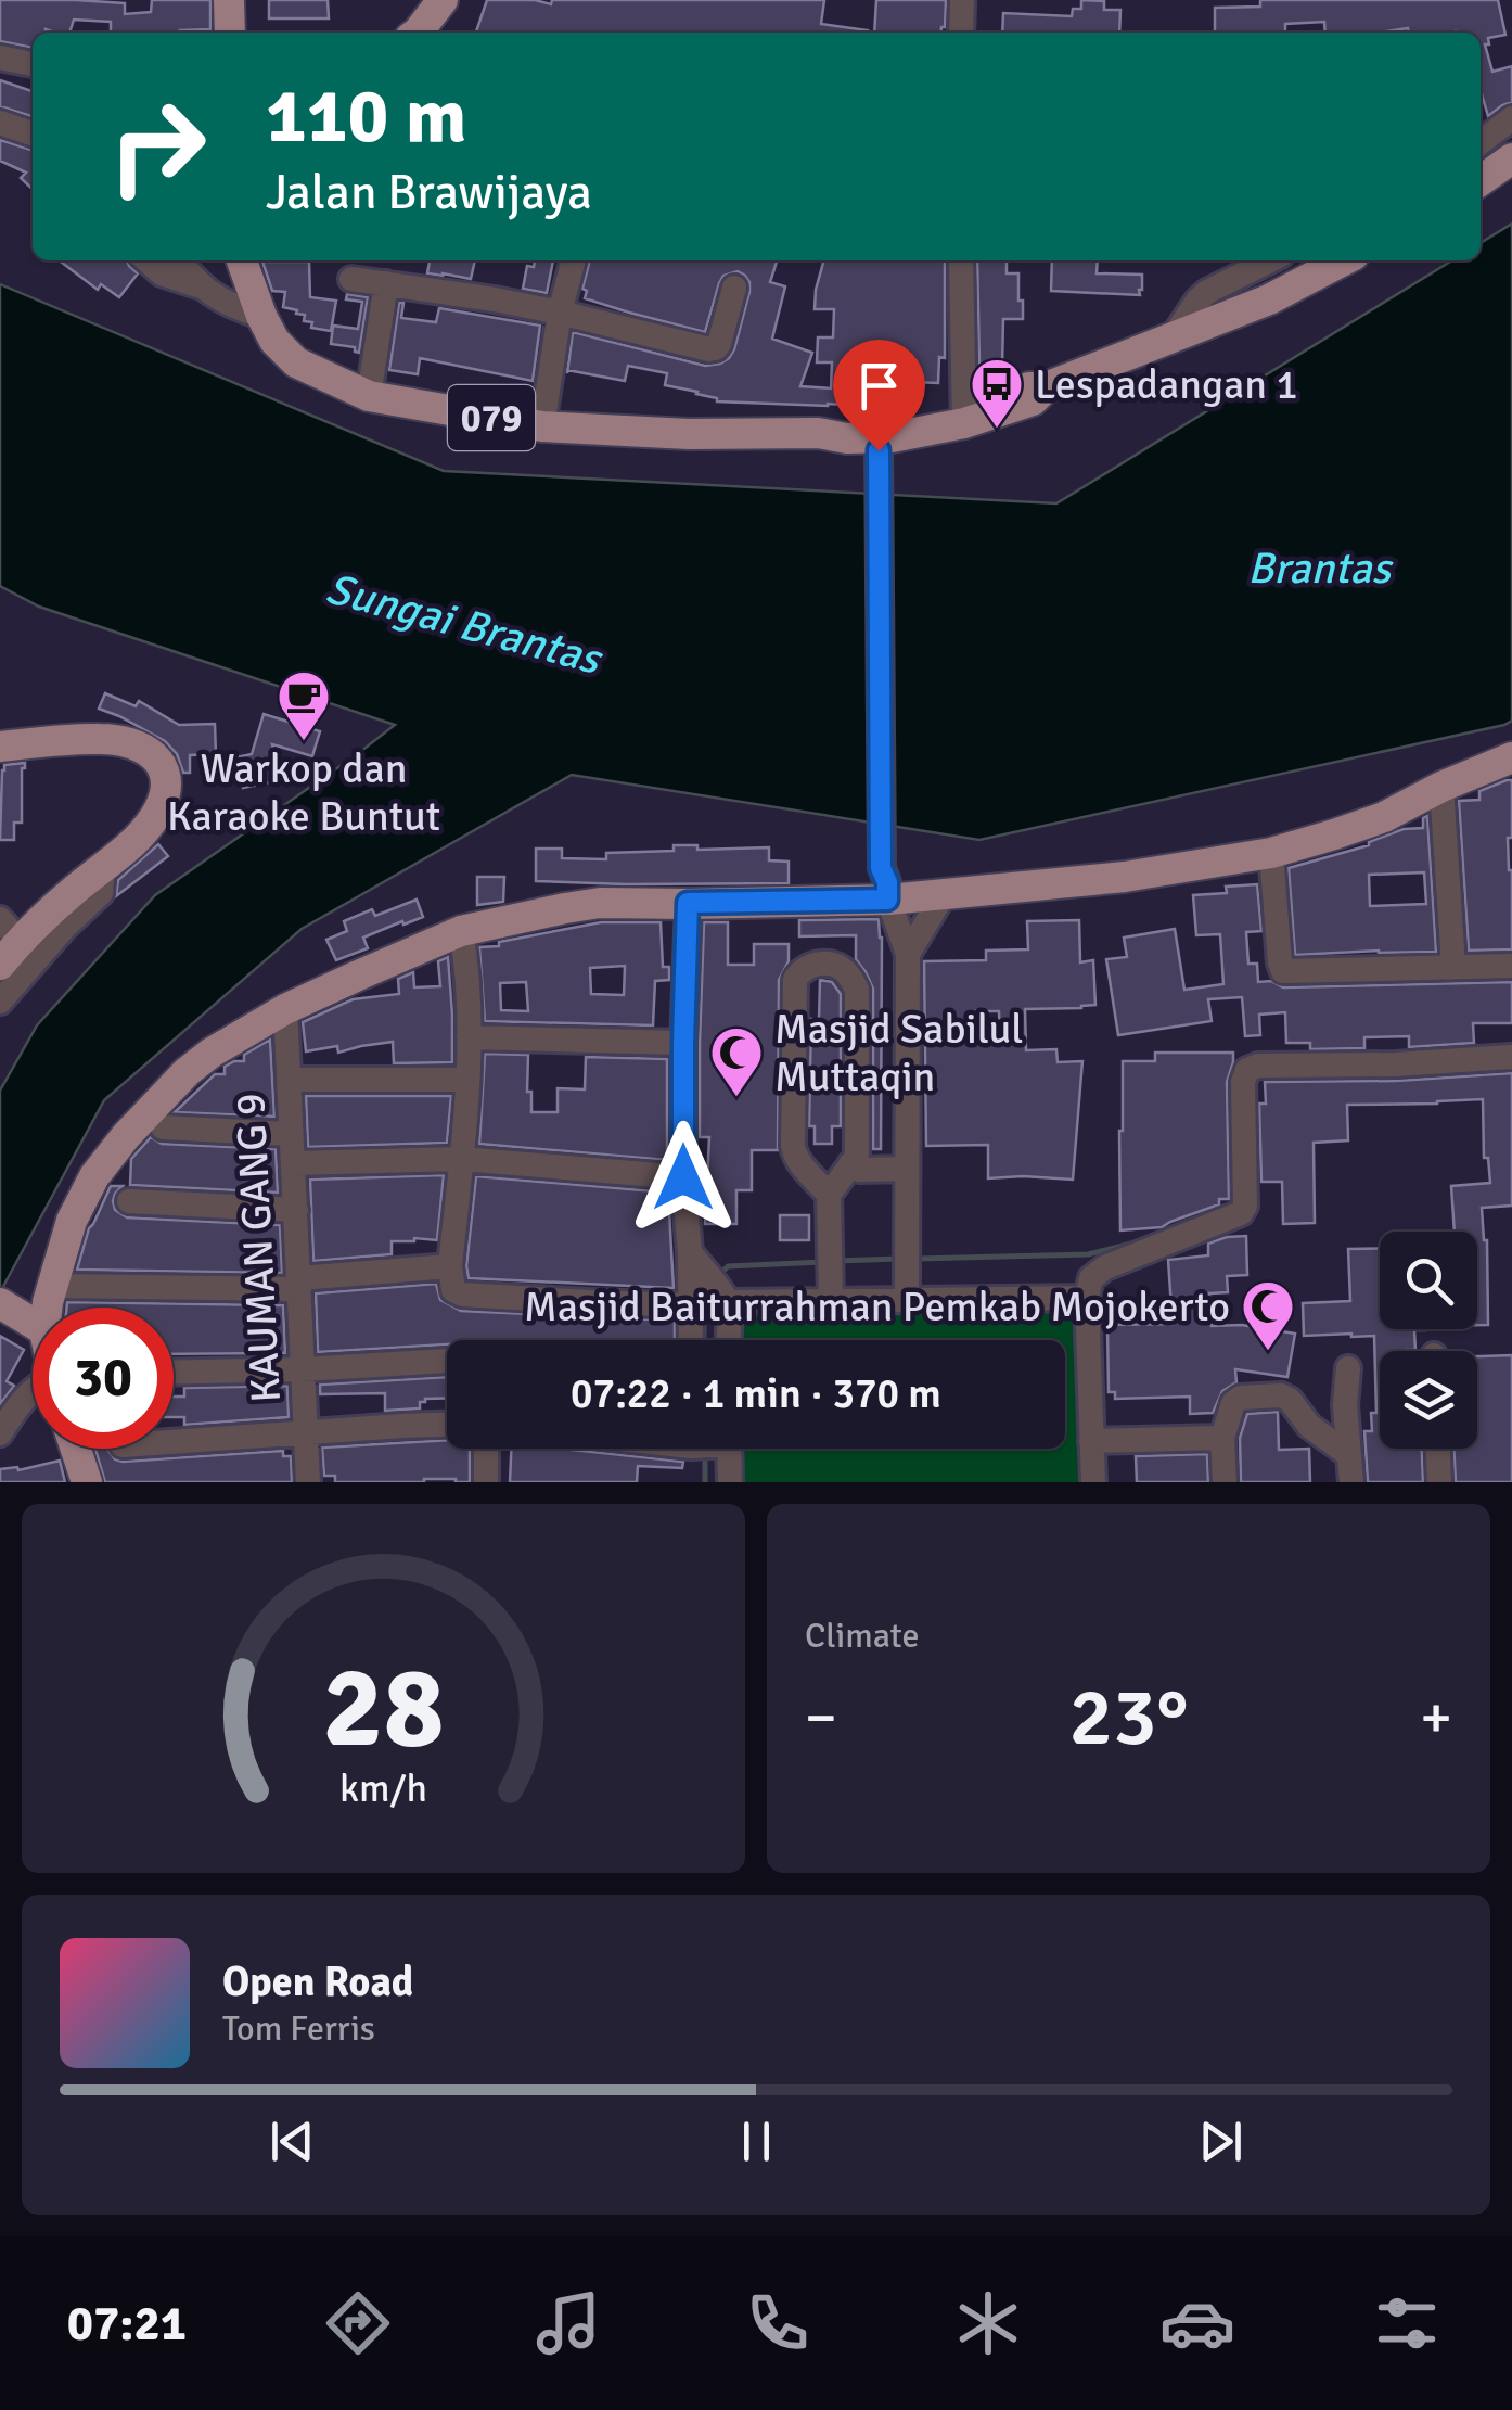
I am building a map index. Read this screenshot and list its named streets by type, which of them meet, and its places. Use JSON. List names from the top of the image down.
{
  "streets": {
    "main road": ["079"],
    "street": ["KAUMAN GANG 9"]
  },
  "water": ["Brantas", "Sungai Brantas"],
  "places": {
    "bus stop": ["Lespadangan 1"],
    "cafe": ["Warkop dan Karaoke Buntut"],
    "mosque": ["Masjid Sabilul Muttaqin", "Masjid Baiturrahman Pemkab Mojokerto"]
  },
  "page": {
    "turn": ["110 m", "Jalan Brawijaya"],
    "limit": "30",
    "trip": "07:22 · 1 min · 370 m",
    "tile": "Climate",
    "heat": ["−", "23°", "+"],
    "song": ["Open Road", "Tom Ferris"],
    "tabs": "07:21",
    "gauge": ["28", "km/h"]
  }
}
